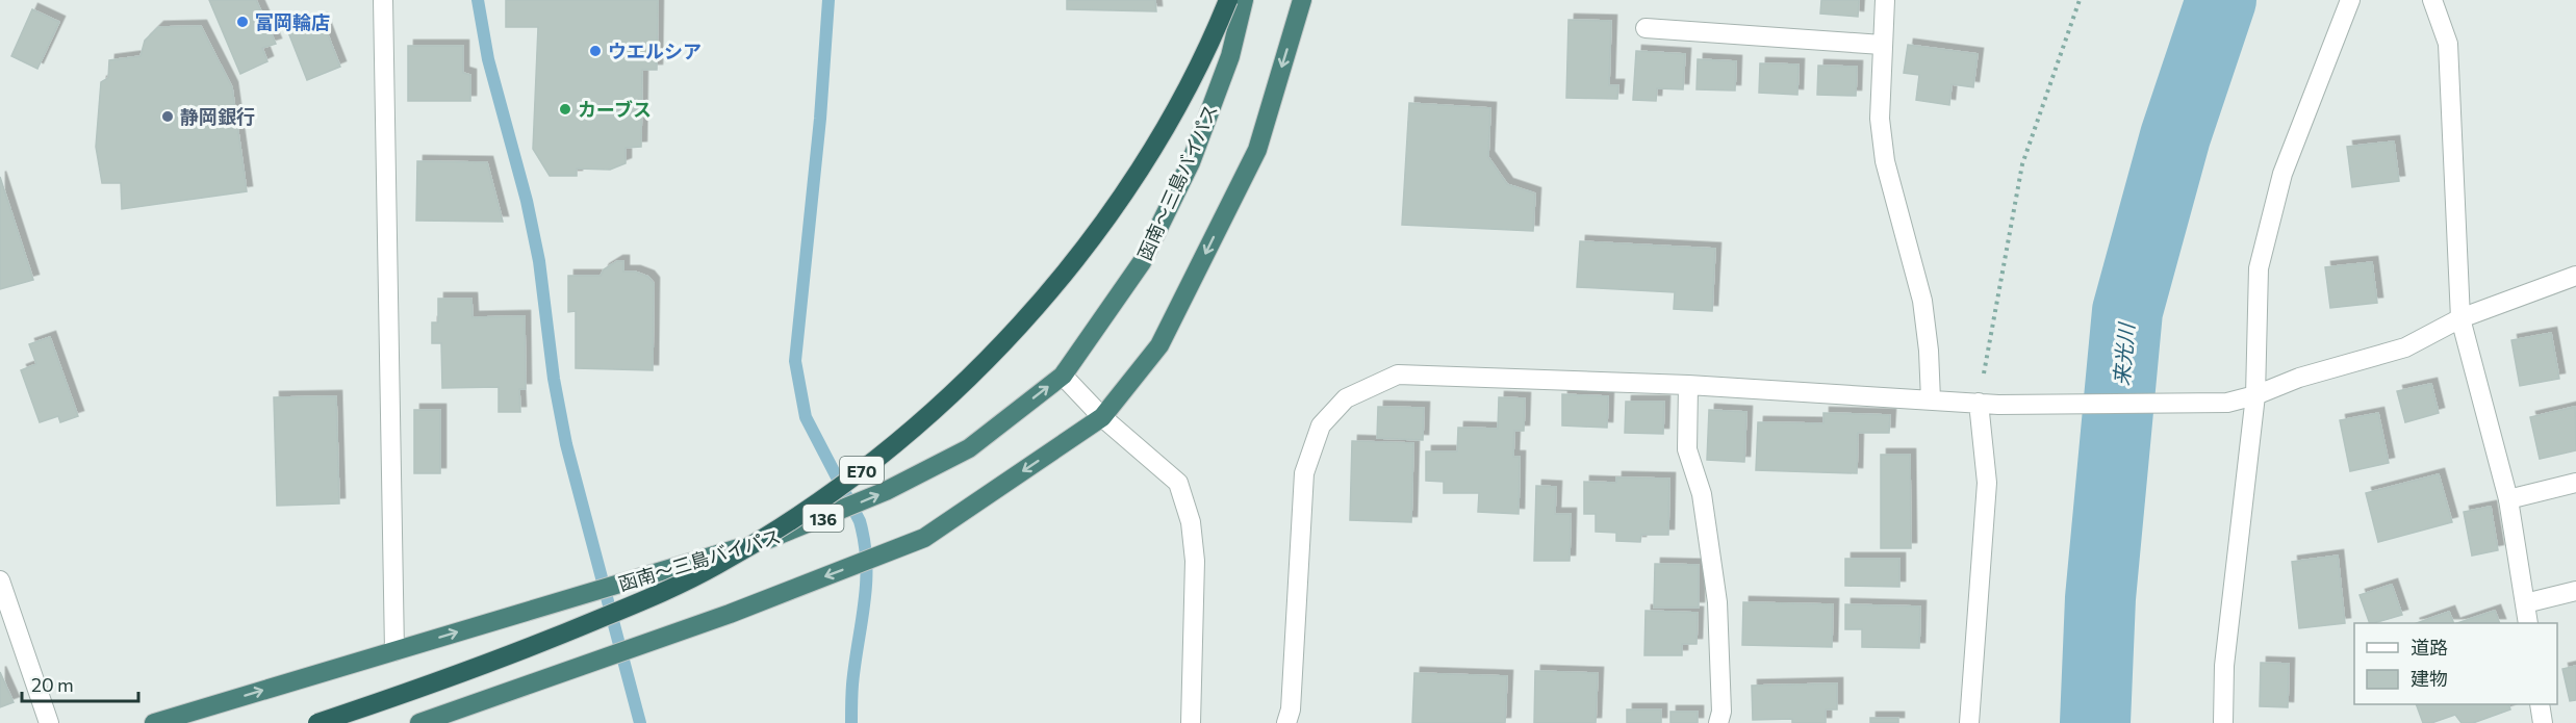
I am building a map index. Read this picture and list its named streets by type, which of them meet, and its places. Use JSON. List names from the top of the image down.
{
  "streets": {
    "highway": ["函南～三島バイパス", "E70", "136"]
  },
  "water": ["来光川"],
  "places": [
    "富岡輪店",
    "ウエルシア",
    "カーブス",
    "静岡銀行"
  ],
  "legend": ["道路", "建物"],
  "scale_bar": "20 m"
}
